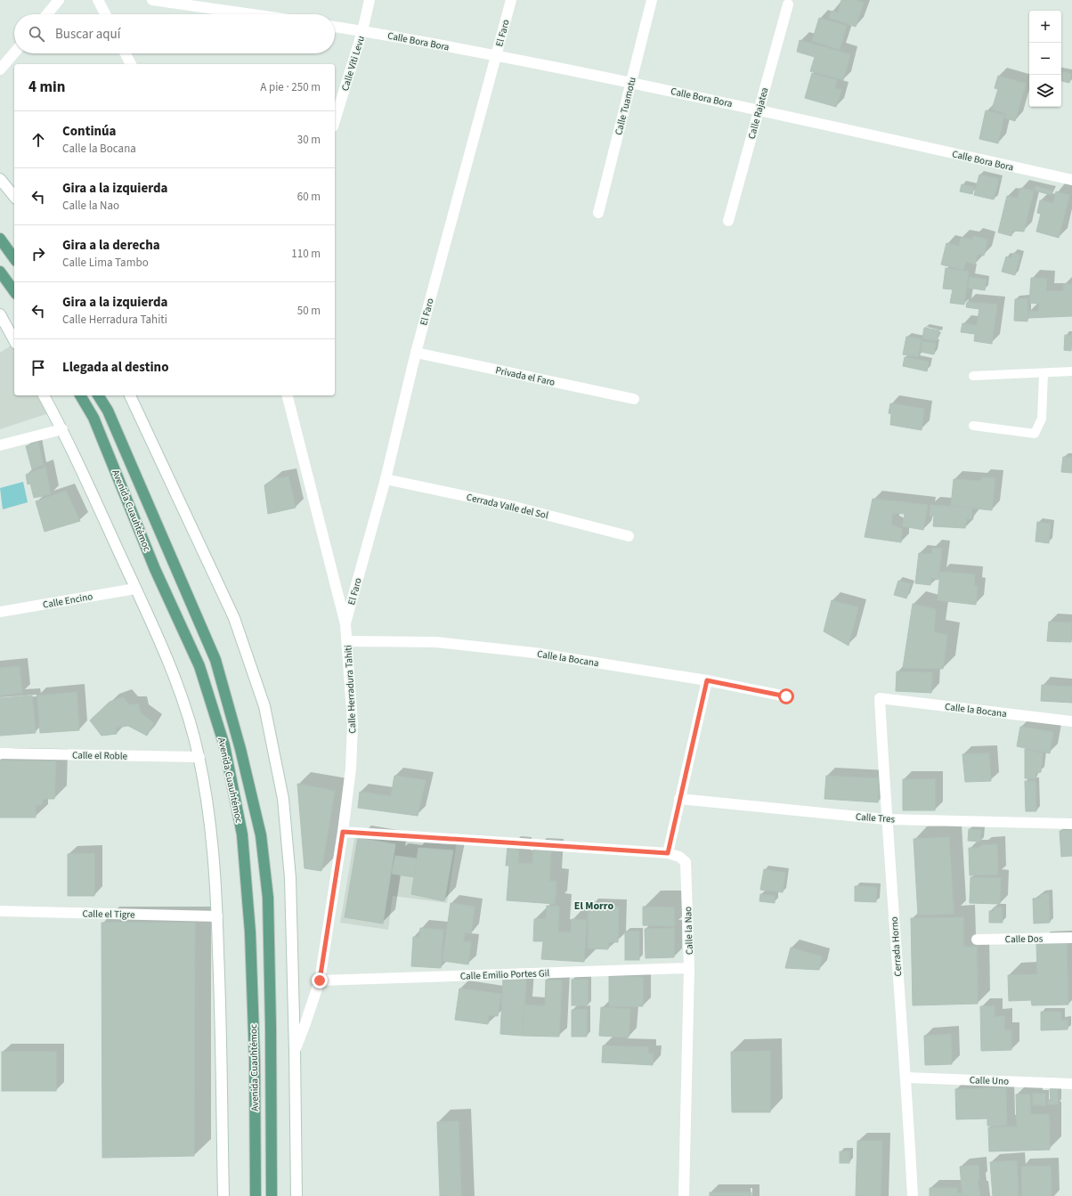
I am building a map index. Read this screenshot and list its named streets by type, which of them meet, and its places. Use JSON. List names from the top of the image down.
{
  "streets": {
    "main road": ["Avenida Cuauhtémoc"],
    "street": [
      "El Faro",
      "Calle Bora Bora",
      "Calle Viti Levu",
      "Calle Tuamotu",
      "Calle Rajatea",
      "Privada el Faro",
      "Cerrada Valle del Sol",
      "Calle Encino",
      "Calle la Bocana",
      "Calle Herradura Tahiti",
      "Calle el Roble",
      "Calle Tres",
      "Calle el Tigre",
      "Calle la Nao",
      "Calle Dos",
      "Cerrada Horno",
      "Calle Emilio Portes Gil",
      "Calle Uno"
    ]
  },
  "crossings": [
    ["El Faro", "Calle Bora Bora"],
    ["El Faro", "Privada el Faro"],
    ["El Faro", "Cerrada Valle del Sol"],
    ["El Faro", "Calle Herradura Tahiti"],
    ["Calle Bora Bora", "Calle Viti Levu"],
    ["Calle Bora Bora", "Calle Tuamotu"],
    ["Calle Bora Bora", "Calle Rajatea"],
    ["Calle la Bocana", "Calle Herradura Tahiti"],
    ["Calle la Bocana", "Cerrada Horno"],
    ["Calle Herradura Tahiti", "Calle Emilio Portes Gil"],
    ["Calle Tres", "Cerrada Horno"],
    ["Calle la Nao", "Calle Emilio Portes Gil"],
    ["Cerrada Horno", "Calle Uno"]
  ],
  "districts": ["El Morro"],
  "page": {
    "map_buttons": ["+", "−"],
    "search": "Buscar aquí",
    "heading": ["4 min", "A pie · 250 m"],
    "list": [
      ["Continúa", "Calle la Bocana", "30 m"],
      ["Gira a la izquierda", "Calle la Nao", "60 m"],
      ["Gira a la derecha", "Calle Lima Tambo", "110 m"],
      ["Gira a la izquierda", "Calle Herradura Tahiti", "50 m"],
      "Llegada al destino"
    ]
  }
}
